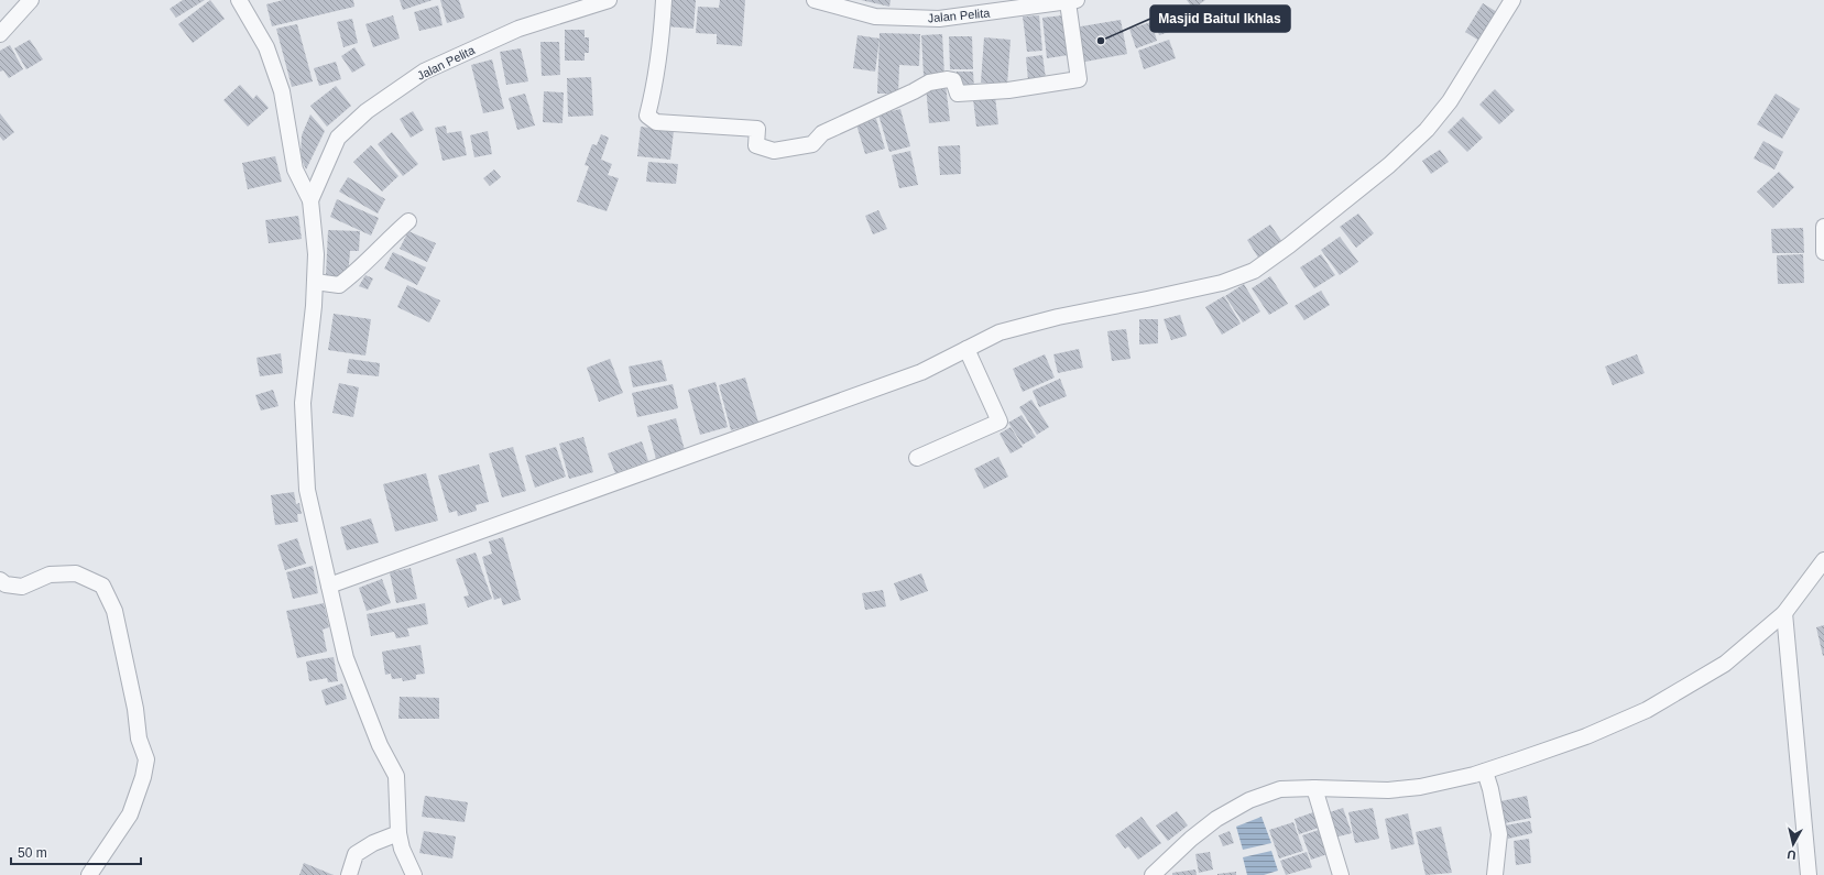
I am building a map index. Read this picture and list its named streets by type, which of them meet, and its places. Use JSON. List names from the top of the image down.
{
  "streets": {
    "street": ["Jalan Pelita"]
  },
  "places": ["Masjid Baitul Ikhlas"],
  "scale_bar": "50 m",
  "north": "bottom"
}
